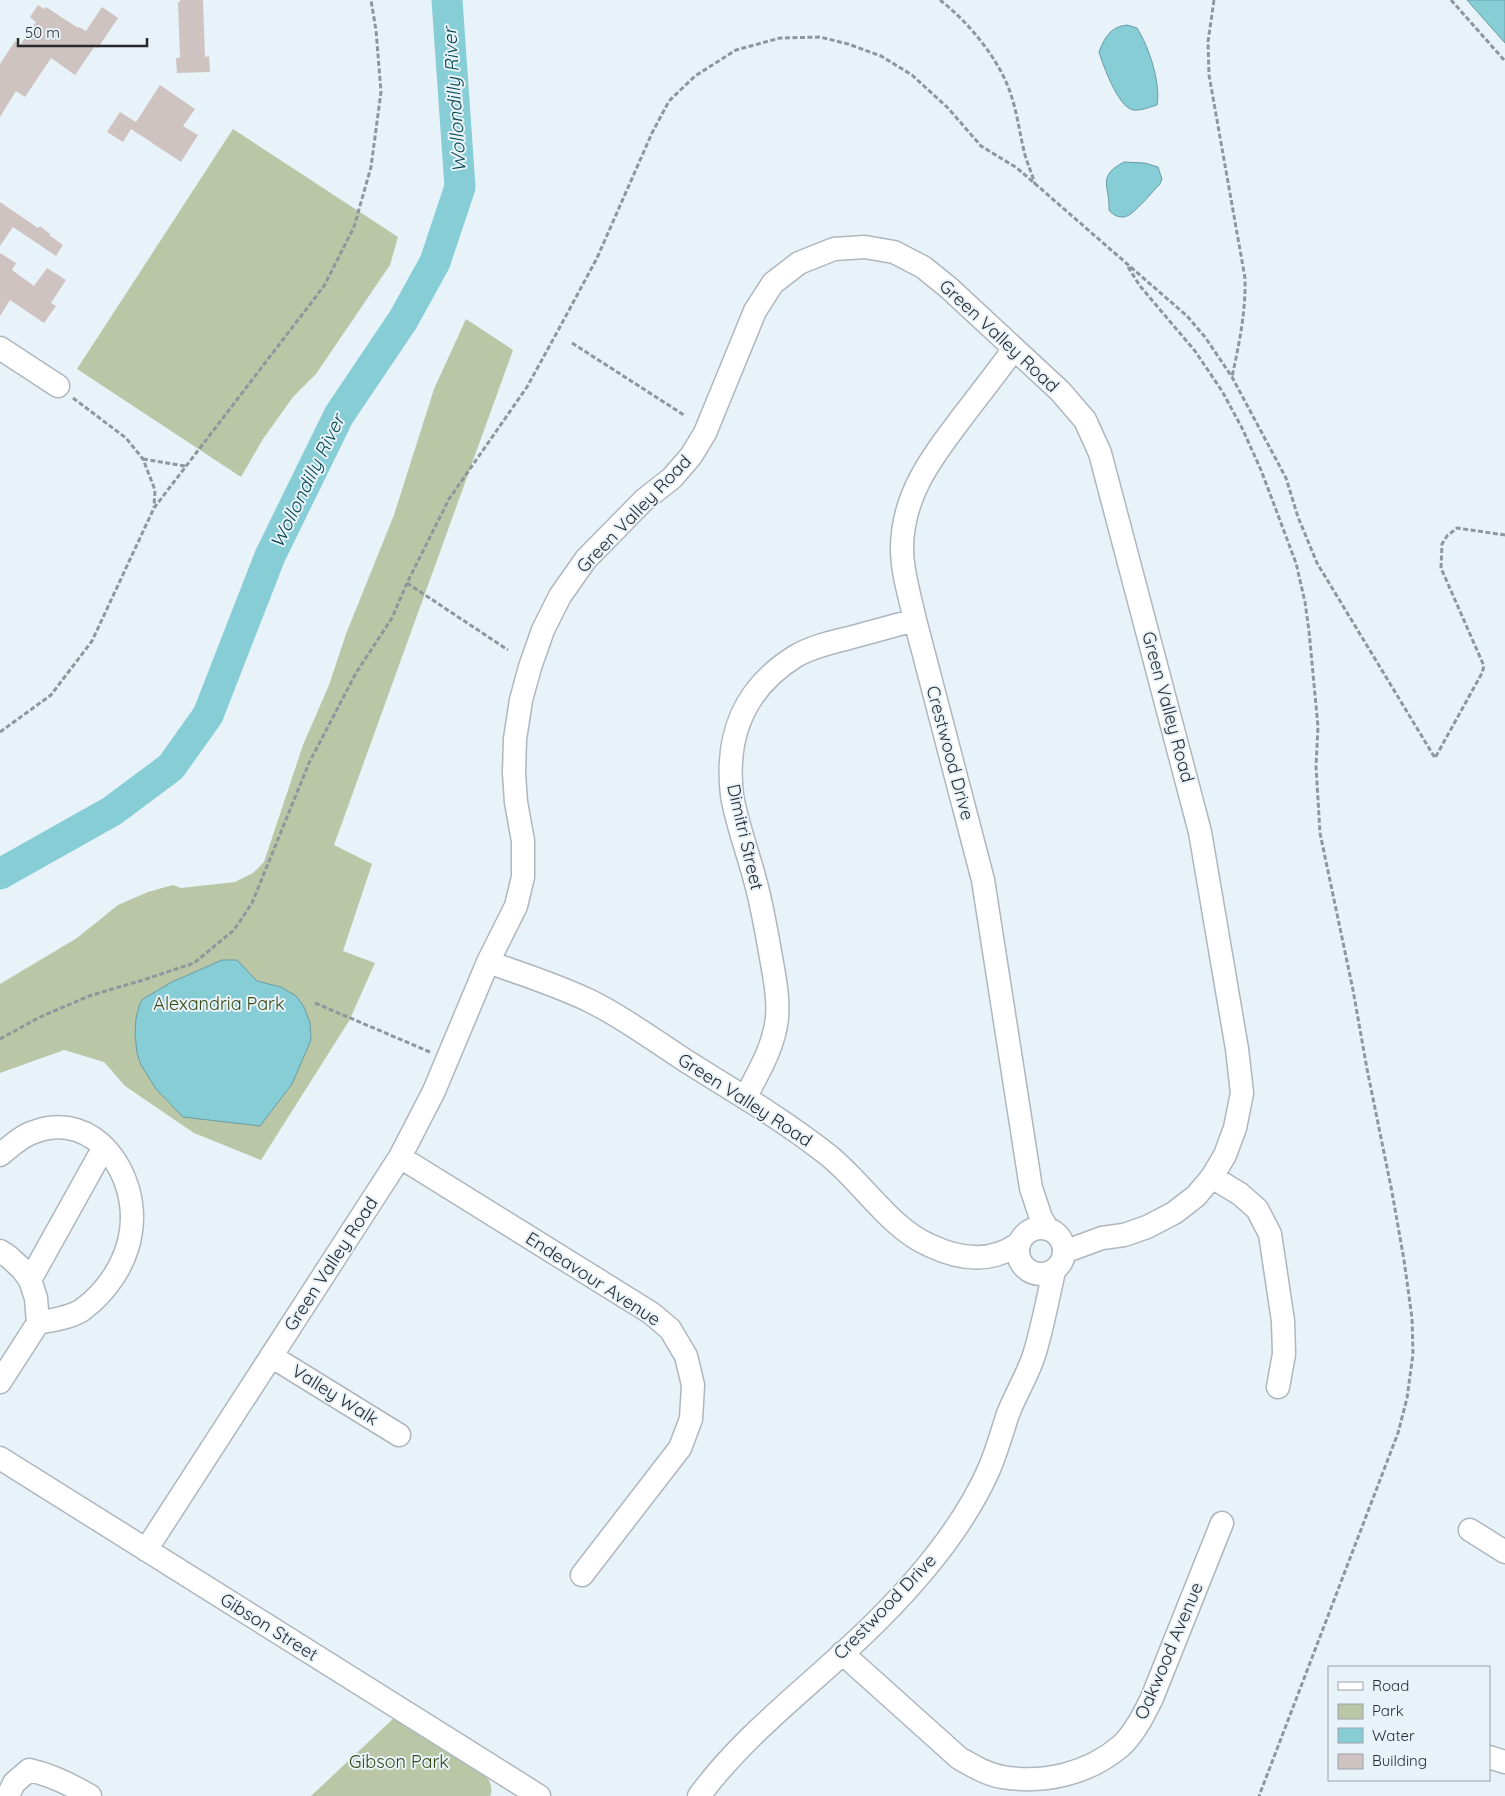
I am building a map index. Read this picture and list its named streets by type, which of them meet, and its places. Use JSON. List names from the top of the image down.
{
  "streets": {
    "street": [
      "Green Valley Road",
      "Crestwood Drive",
      "Dimitri Street",
      "Endeavour Avenue",
      "Valley Walk",
      "Gibson Street",
      "Oakwood Avenue"
    ]
  },
  "crossings": [
    ["Green Valley Road", "Crestwood Drive"],
    ["Green Valley Road", "Dimitri Street"],
    ["Green Valley Road", "Endeavour Avenue"],
    ["Green Valley Road", "Valley Walk"],
    ["Green Valley Road", "Gibson Street"],
    ["Crestwood Drive", "Dimitri Street"],
    ["Crestwood Drive", "Oakwood Avenue"]
  ],
  "water": ["Wollondilly River"],
  "parks": ["Alexandria Park", "Gibson Park"],
  "legend": [
    "Road",
    "Park",
    "Water",
    "Building"
  ],
  "scale_bar": "50 m"
}
